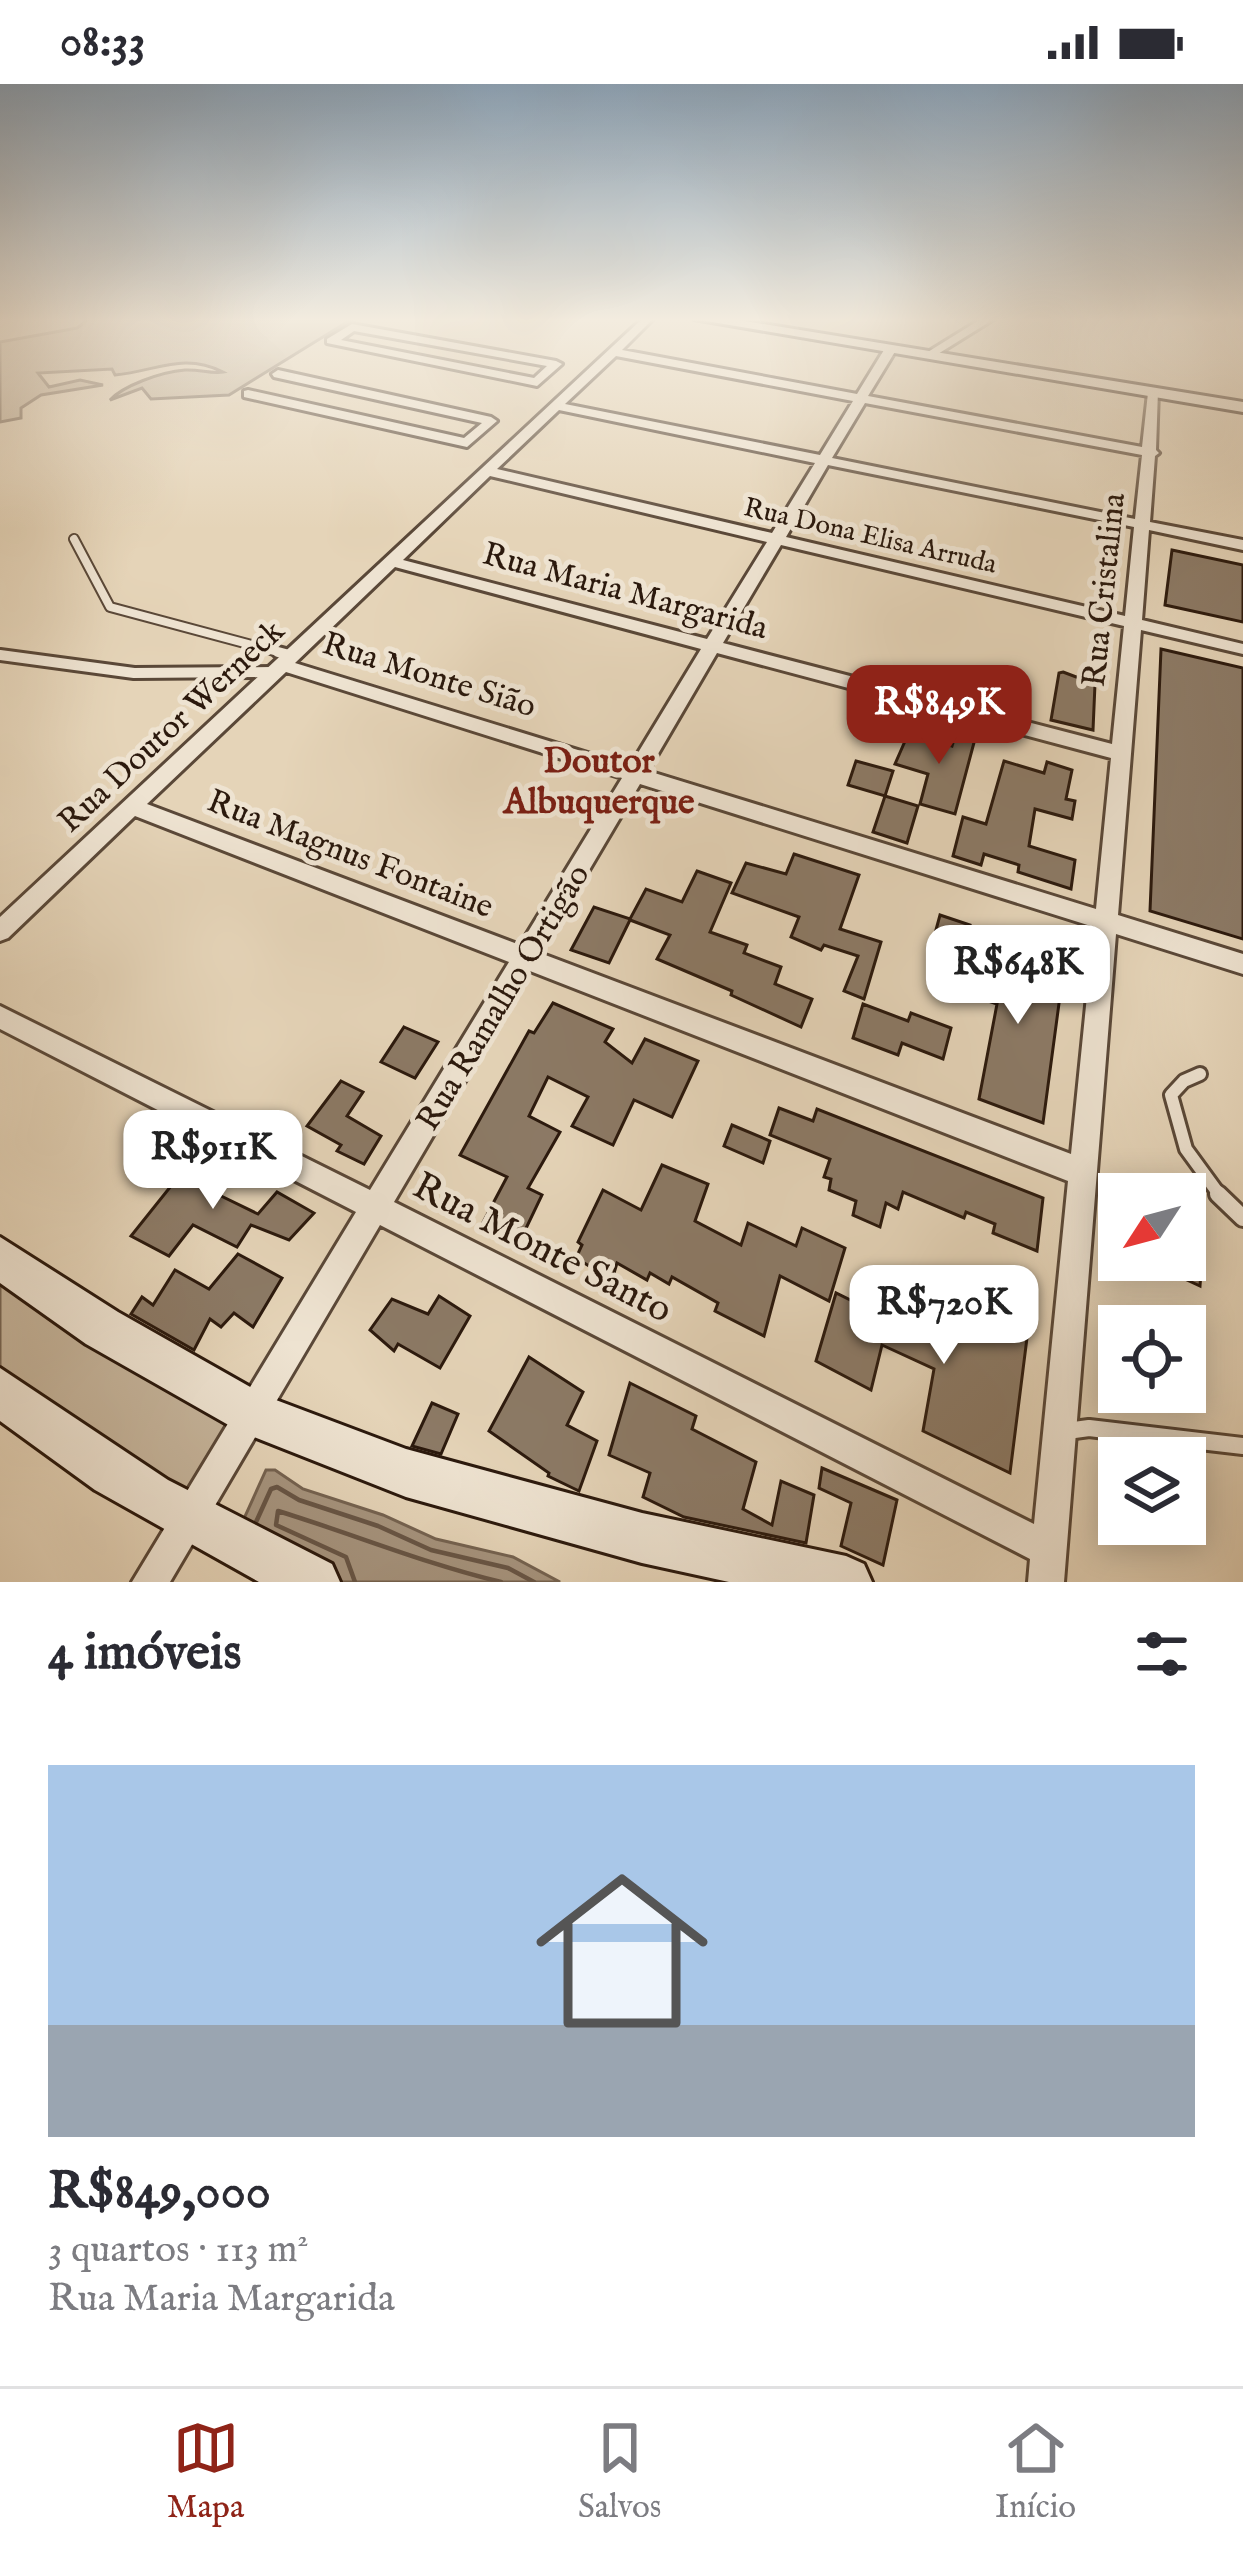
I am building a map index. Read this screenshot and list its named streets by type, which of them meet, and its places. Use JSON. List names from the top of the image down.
{
  "streets": {
    "street": [
      "Rua Dona Elisa Arruda",
      "Rua Cristalina",
      "Rua Maria Margarida",
      "Rua Monte Sião",
      "Rua Doutor Werneck",
      "Rua Magnus Fontaine",
      "Rua Ramalho Ortigão",
      "Rua Monte Santo"
    ]
  },
  "crossings": [
    ["Rua Dona Elisa Arruda", "Rua Cristalina"],
    ["Rua Dona Elisa Arruda", "Rua Doutor Werneck"],
    ["Rua Dona Elisa Arruda", "Rua Ramalho Ortigão"],
    ["Rua Cristalina", "Rua Maria Margarida"],
    ["Rua Cristalina", "Rua Monte Sião"],
    ["Rua Cristalina", "Rua Magnus Fontaine"],
    ["Rua Cristalina", "Rua Monte Santo"],
    ["Rua Maria Margarida", "Rua Doutor Werneck"],
    ["Rua Maria Margarida", "Rua Ramalho Ortigão"],
    ["Rua Monte Sião", "Rua Doutor Werneck"],
    ["Rua Monte Sião", "Rua Ramalho Ortigão"],
    ["Rua Doutor Werneck", "Rua Magnus Fontaine"],
    ["Rua Magnus Fontaine", "Rua Ramalho Ortigão"],
    ["Rua Ramalho Ortigão", "Rua Monte Santo"]
  ],
  "districts": ["Doutor Albuquerque"],
  "north": "bottom left",
  "page": {
    "status": "08:33",
    "price": [
      "R$849K",
      "R$648K",
      "R$911K",
      "R$720K"
    ],
    "heading": "4 imóveis",
    "list": [
      {
        "name": "R$849,000",
        "note": "3 quartos · 113 m² · Rua Maria Margarida"
      }
    ],
    "tabs": ["Mapa", "Salvos", "Início"]
  }
}
